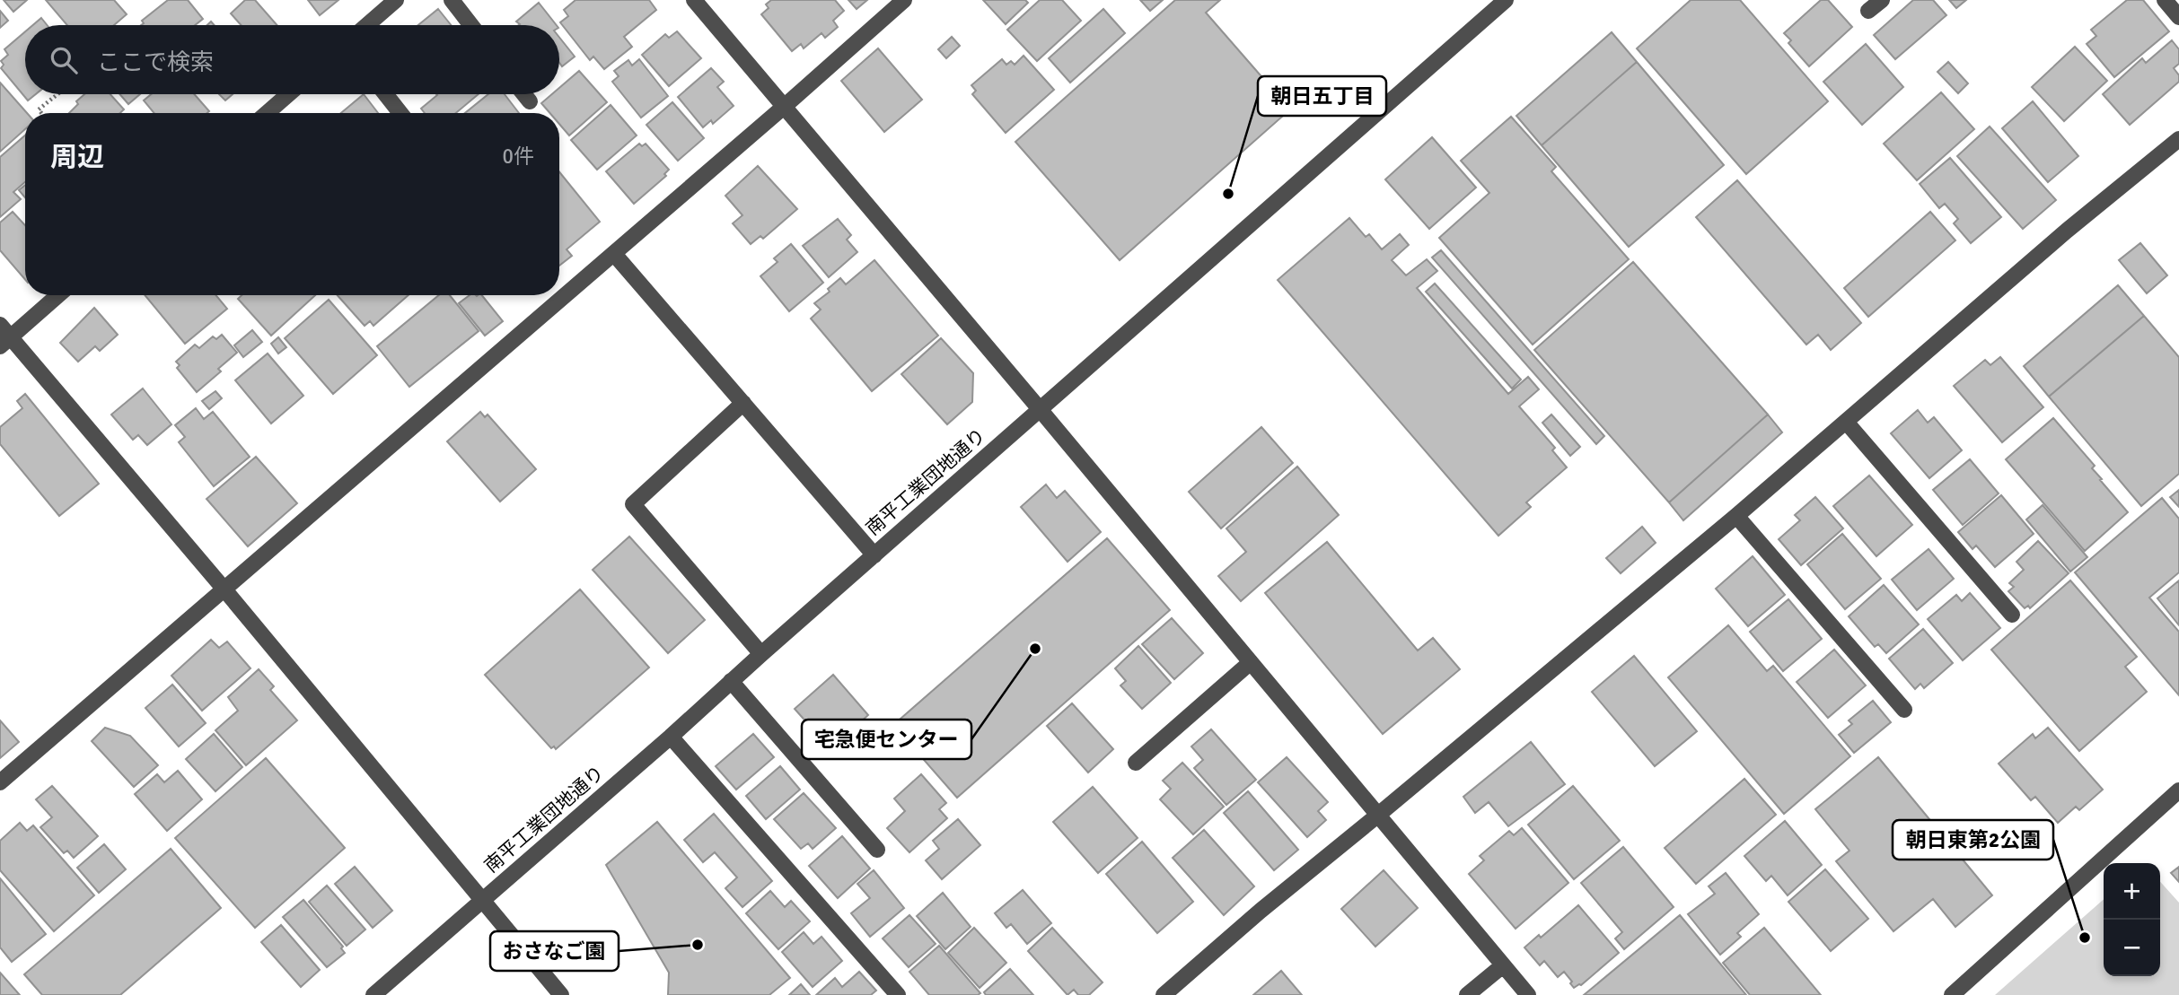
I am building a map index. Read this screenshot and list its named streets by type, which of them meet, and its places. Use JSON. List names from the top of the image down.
{
  "streets": {
    "street": ["南平工業団地通り"]
  },
  "places": [
    "朝日五丁目",
    "宅急便センター",
    "朝日東第2公園",
    "おさなご園"
  ],
  "page": {
    "search": "ここで検索",
    "heading": ["周辺", "0件"],
    "map_buttons": ["+", "−"]
  }
}
